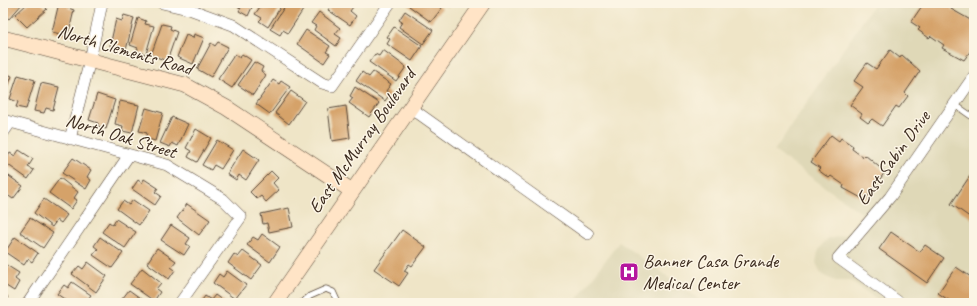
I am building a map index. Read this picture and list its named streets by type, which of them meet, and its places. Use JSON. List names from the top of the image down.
{
  "streets": {
    "street": [
      "North Clements Road",
      "North Oak Street",
      "East McMurray Boulevard",
      "East Sabin Drive"
    ]
  },
  "crossings": [
    ["North Clements Road", "East McMurray Boulevard"]
  ],
  "places": {
    "hospital": ["Banner Casa Grande Medical Center"]
  }
}
